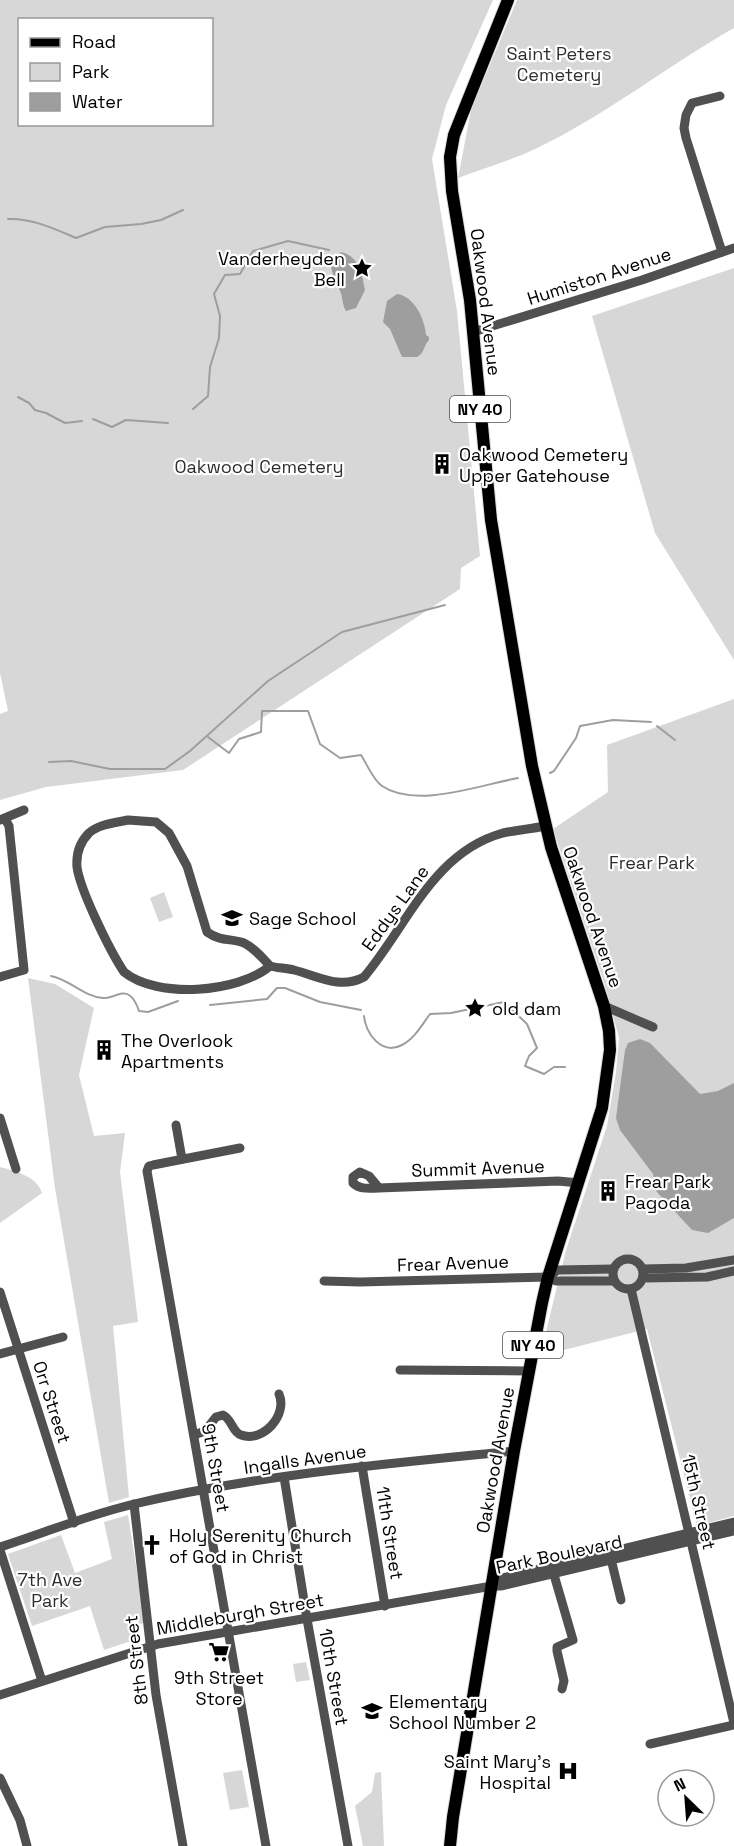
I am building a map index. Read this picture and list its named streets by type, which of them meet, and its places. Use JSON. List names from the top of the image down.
{
  "streets": {
    "main road": ["Oakwood Avenue", "NY 40"],
    "street": [
      "Humiston Avenue",
      "Eddys Lane",
      "Summit Avenue",
      "Frear Avenue",
      "Orr Street",
      "Ingalls Avenue",
      "9th Street",
      "15th Street",
      "11th Street",
      "Park Boulevard",
      "Middleburgh Street",
      "8th Street",
      "10th Street"
    ]
  },
  "crossings": [
    ["Humiston Avenue", "Oakwood Avenue"],
    ["Oakwood Avenue", "Eddys Lane"],
    ["Oakwood Avenue", "Summit Avenue"],
    ["Oakwood Avenue", "Frear Avenue"],
    ["Oakwood Avenue", "Ingalls Avenue"],
    ["Oakwood Avenue", "Park Boulevard"],
    ["Oakwood Avenue", "Middleburgh Street"],
    ["Orr Street", "Ingalls Avenue"],
    ["Ingalls Avenue", "9th Street"],
    ["Ingalls Avenue", "11th Street"],
    ["Ingalls Avenue", "8th Street"],
    ["Ingalls Avenue", "10th Street"],
    ["9th Street", "Middleburgh Street"],
    ["15th Street", "Park Boulevard"],
    ["11th Street", "Middleburgh Street"],
    ["Park Boulevard", "Middleburgh Street"],
    ["Middleburgh Street", "8th Street"],
    ["Middleburgh Street", "10th Street"]
  ],
  "parks": [
    "Saint Peters Cemetery",
    "Oakwood Cemetery",
    "Frear Park",
    "7th Ave Park"
  ],
  "places": {
    "place": ["Vanderheyden Bell", "old dam"],
    "building": ["Oakwood Cemetery Upper Gatehouse", "The Overlook Apartments", "Frear Park Pagoda"],
    "school or university": ["Sage School", "Elementary School Number 2"],
    "church": ["Holy Serenity Church of God in Christ"],
    "supermarket": ["9th Street Store"],
    "hospital": ["Saint Mary's Hospital"]
  },
  "legend": ["Road", "Park", "Water"],
  "north": "top left"
}
